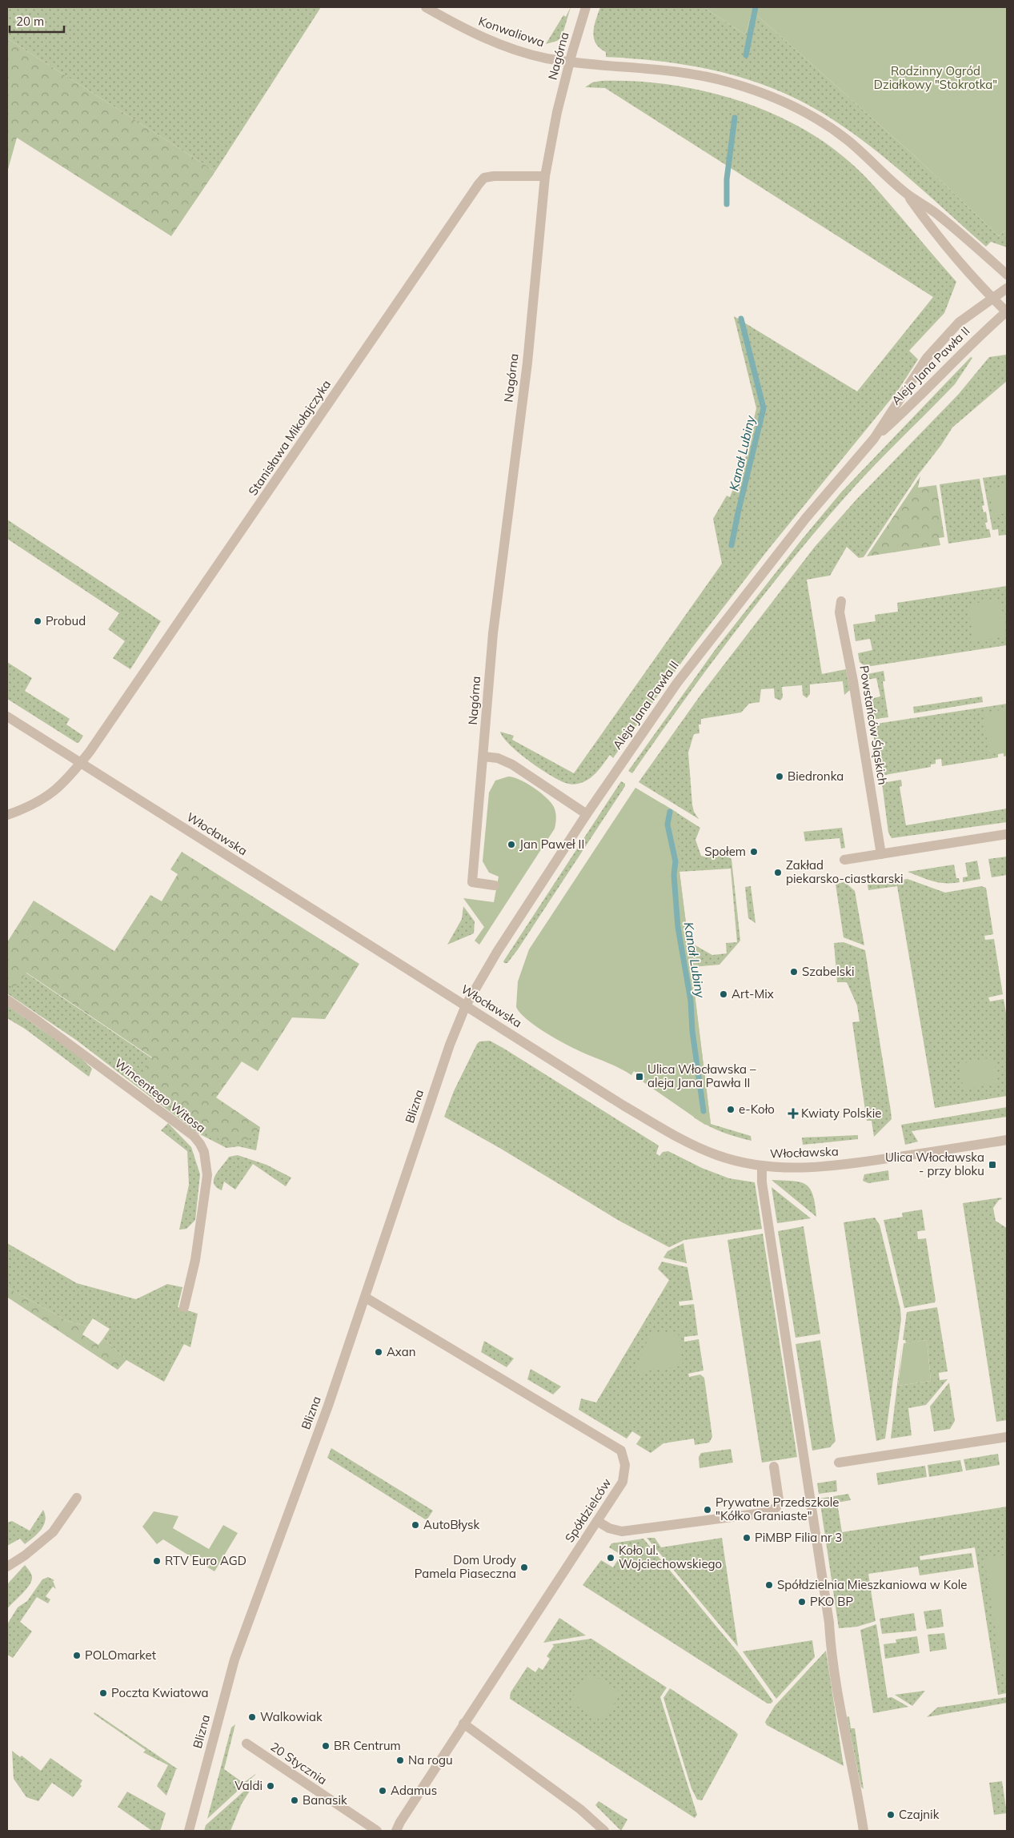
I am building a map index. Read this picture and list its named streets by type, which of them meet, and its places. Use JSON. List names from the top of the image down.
{
  "streets": {
    "street": [
      "Konwaliowa",
      "Nagórna",
      "Aleja Jana Pawła II",
      "Stanisława Mikołajczyka",
      "Powstańców Śląskich",
      "Włocławska",
      "Wincentego Witosa",
      "Blizna",
      "Spółdzielców",
      "20 Stycznia"
    ]
  },
  "crossings": [
    ["Konwaliowa", "Nagórna"],
    ["Nagórna", "Stanisława Mikołajczyka"],
    ["Aleja Jana Pawła II", "Włocławska"],
    ["Aleja Jana Pawła II", "Blizna"],
    ["Stanisława Mikołajczyka", "Włocławska"],
    ["Włocławska", "Blizna"],
    ["Blizna", "Spółdzielców"]
  ],
  "water": ["Kanał Lubiny"],
  "parks": ["Rodzinny Ogród Działkowy \"Stokrotka\""],
  "places": {
    "other": [
      "Probud",
      "Biedronka",
      "Jan Paweł II",
      "Społem",
      "Zakład piekarsko-ciastkarski",
      "Szabelski",
      "Art-Mix",
      "e-Koło",
      "Axan",
      "Prywatne Przedszkole \"Kółko Graniaste\"",
      "AutoBłysk",
      "PiMBP Filia nr 3",
      "Koło ul. Wojciechowskiego",
      "RTV Euro AGD",
      "Dom Urody Pamela Piaseczna",
      "Spółdzielnia Mieszkaniowa w Kole",
      "PKO BP",
      "POLOmarket",
      "Poczta Kwiatowa",
      "Walkowiak",
      "BR Centrum",
      "Na rogu",
      "Valdi",
      "Adamus",
      "Banasik",
      "Czajnik"
    ],
    "transit": ["Ulica Włocławska – aleja Jana Pawła II", "Ulica Włocławska - przy bloku"],
    "health": ["Kwiaty Polskie"]
  },
  "scale_bar": "20 m"
}
